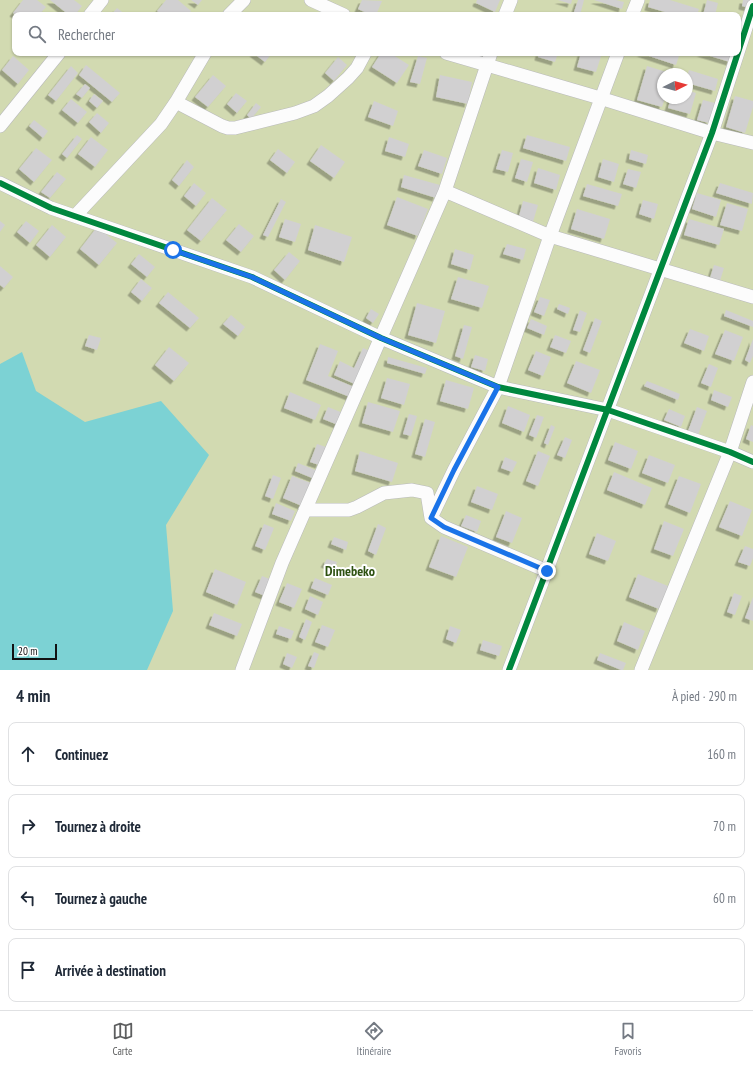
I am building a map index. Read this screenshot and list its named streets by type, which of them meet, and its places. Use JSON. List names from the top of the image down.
{
  "districts": ["Dimebeko"],
  "scale_bar": "20 m",
  "north": "right",
  "page": {
    "search": "Rechercher",
    "scale": "20 m",
    "heading": ["4 min", "À pied · 290 m"],
    "list": [
      ["Continuez", "160 m"],
      ["Tournez à droite", "70 m"],
      ["Tournez à gauche", "60 m"],
      "Arrivée à destination"
    ],
    "nav": ["Carte", "Itinéraire", "Favoris"]
  }
}
